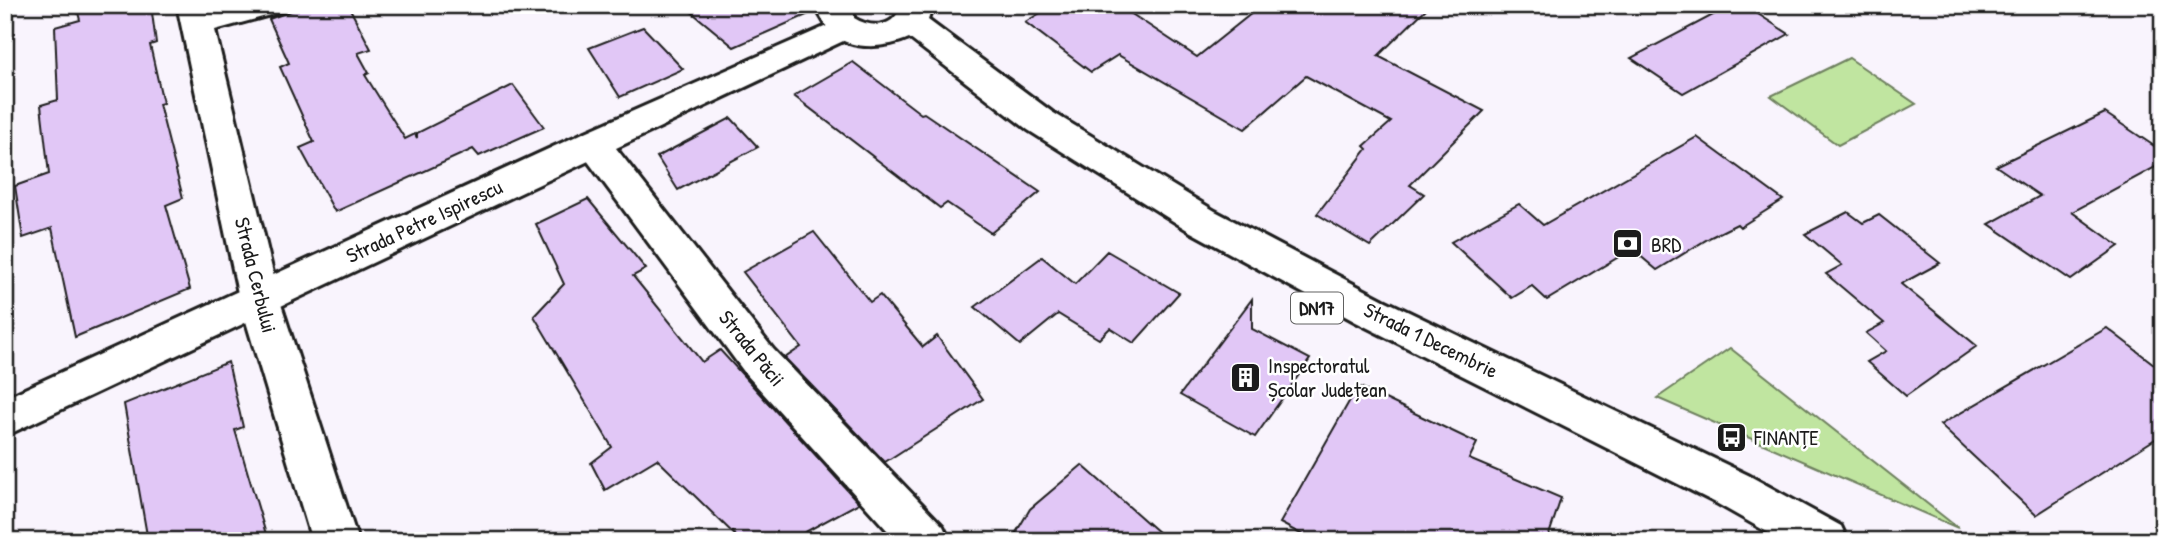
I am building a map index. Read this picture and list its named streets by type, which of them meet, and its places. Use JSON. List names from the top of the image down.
{
  "streets": {
    "street": [
      "Strada Petre Ispirescu",
      "Strada Cerbului",
      "DN17",
      "Strada 1 Decembrie",
      "Strada Păcii"
    ]
  },
  "crossings": [
    ["Strada Petre Ispirescu", "Strada Cerbului"],
    ["Strada Petre Ispirescu", "Strada 1 Decembrie"],
    ["Strada Petre Ispirescu", "Strada Păcii"]
  ],
  "places": {
    "bank": ["BRD"],
    "building": ["Inspectoratul Școlar Județean"],
    "bus stop": ["FINANȚE"]
  }
}
